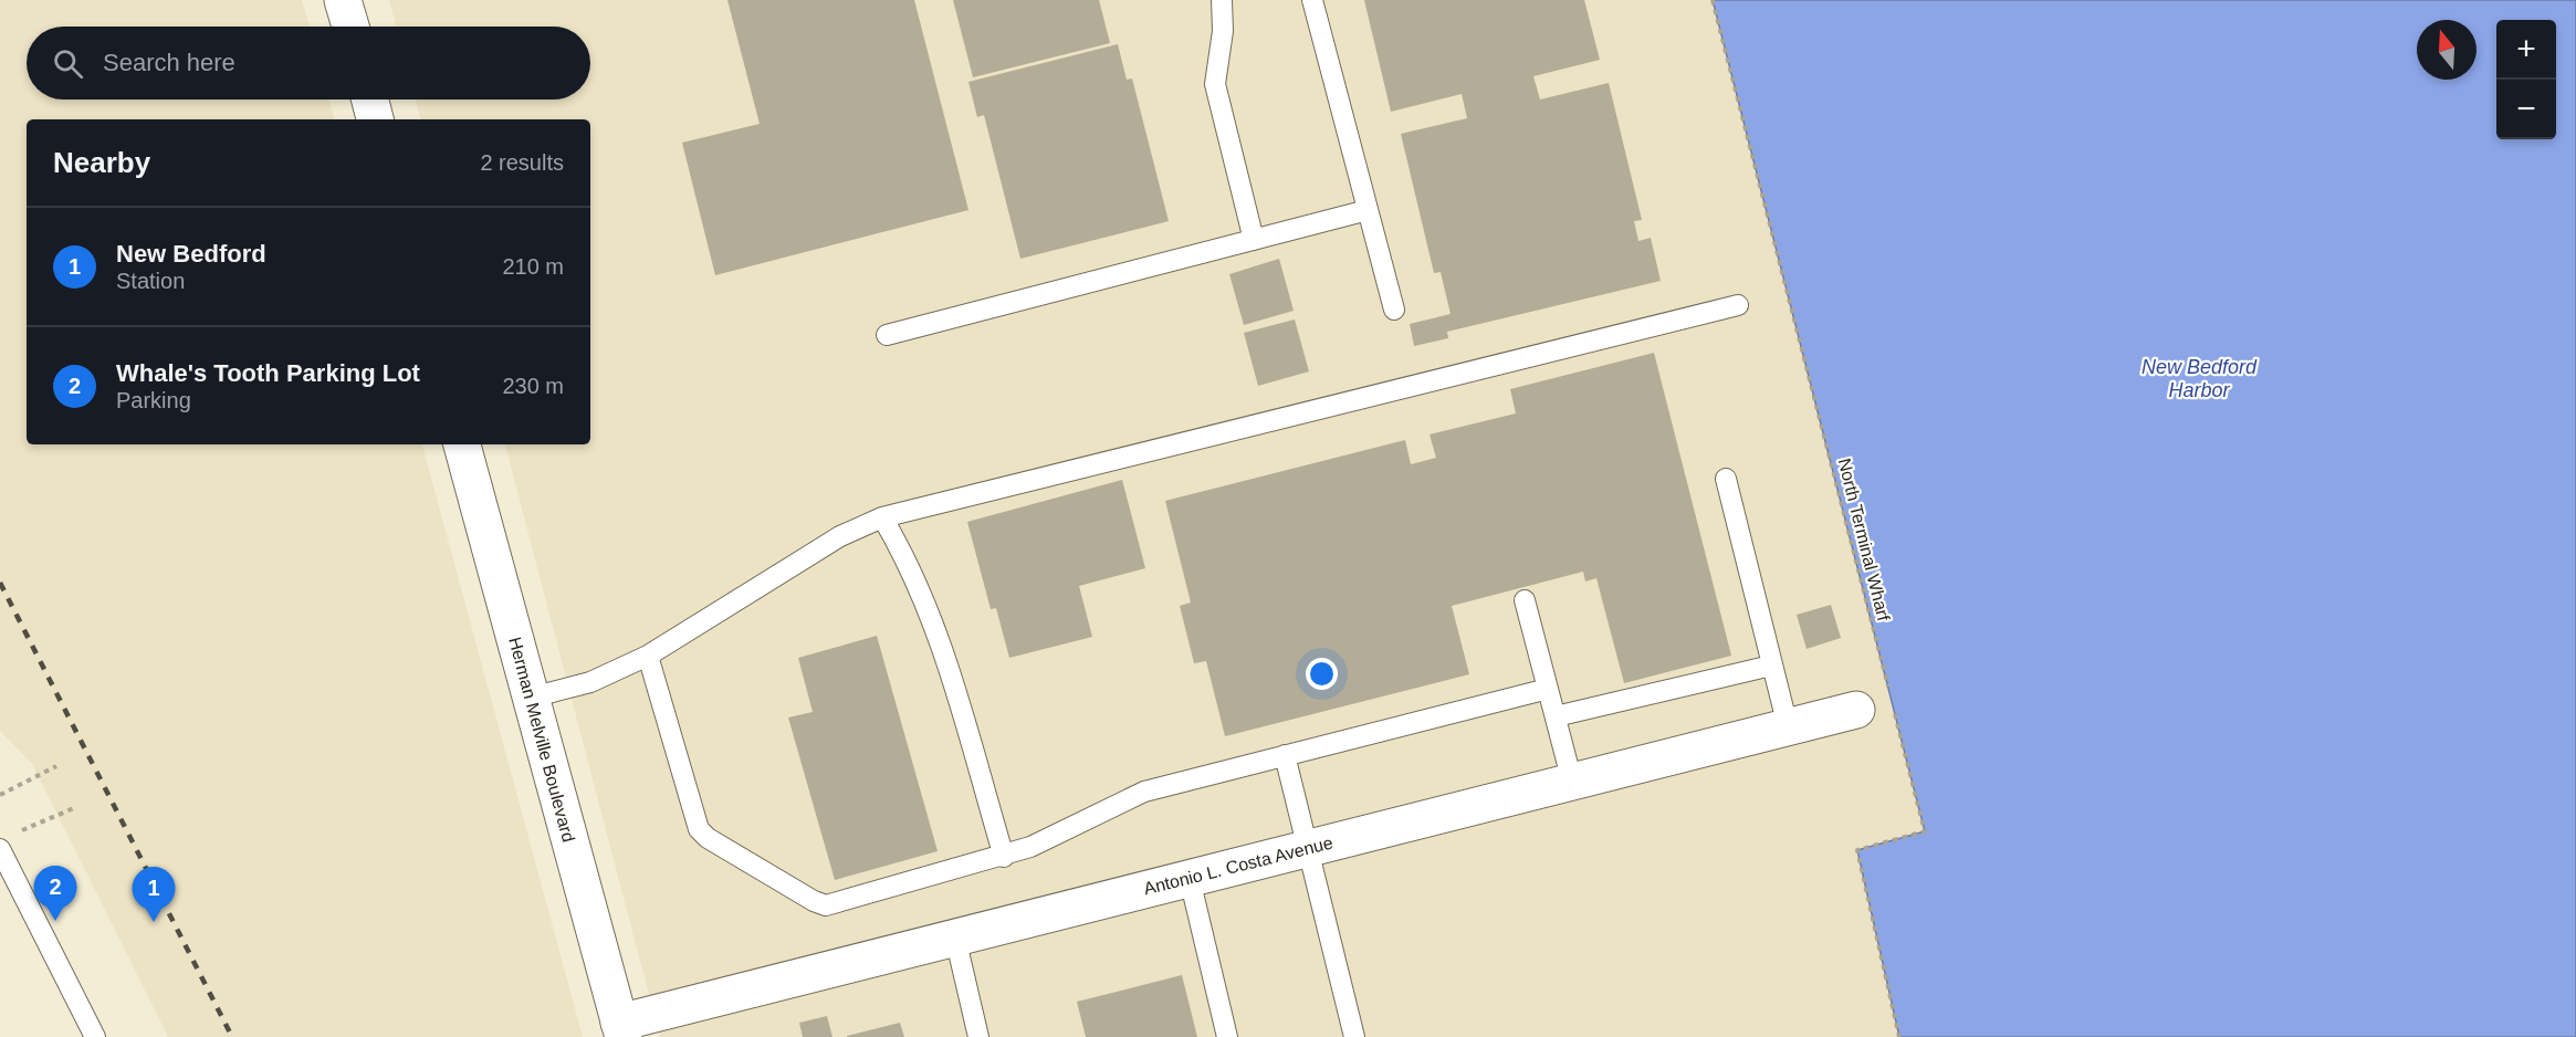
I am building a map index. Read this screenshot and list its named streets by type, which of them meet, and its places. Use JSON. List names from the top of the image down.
{
  "streets": {
    "street": ["Herman Melville Boulevard", "Antonio L. Costa Avenue"],
    "path": ["North Terminal Wharf"]
  },
  "crossings": [
    ["Herman Melville Boulevard", "Antonio L. Costa Avenue"]
  ],
  "water": ["New Bedford Harbor"],
  "north": "top",
  "page": {
    "map_buttons": ["+", "−"],
    "search": "Search here",
    "heading": ["Nearby", "2 results"],
    "list": [
      {
        "mark": "1",
        "name": "New Bedford",
        "note": "Station",
        "value": "210 m"
      },
      {
        "mark": "2",
        "name": "Whale's Tooth Parking Lot",
        "note": "Parking",
        "value": "230 m"
      }
    ],
    "pins": ["2", "1"]
  }
}
